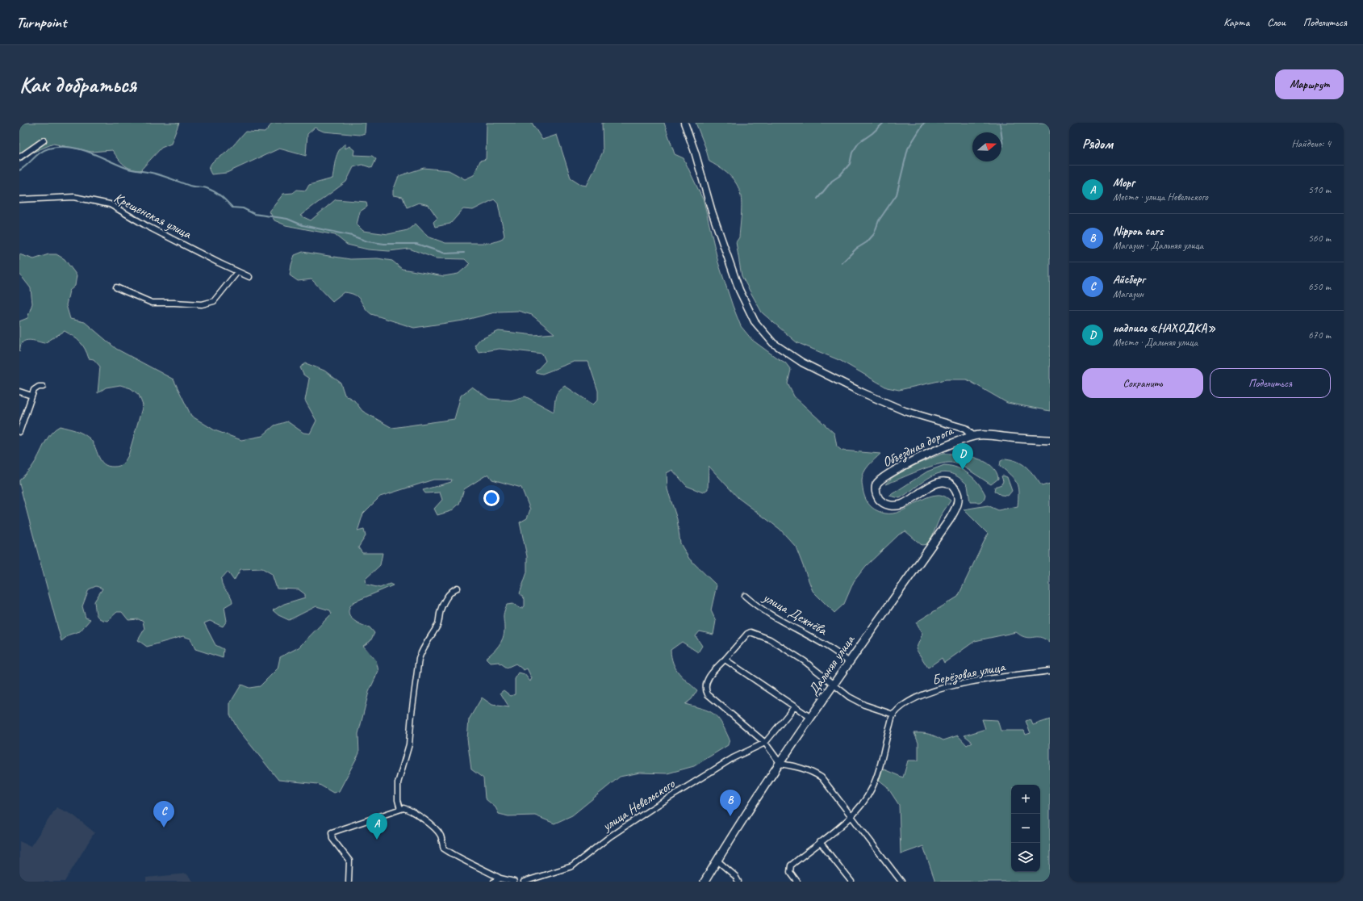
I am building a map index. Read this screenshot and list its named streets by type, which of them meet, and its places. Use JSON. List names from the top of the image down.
{
  "streets": {
    "main road": ["Объездная дорога", "Дальняя улица"],
    "street": [
      "Крещенская улица",
      "улица Дежнёва",
      "Берёзовая улица",
      "улица Невельского"
    ]
  },
  "crossings": [
    ["Объездная дорога", "Дальняя улица"],
    ["улица Дежнёва", "Дальняя улица"]
  ],
  "north": "right",
  "page": {
    "header": "Turnpoint",
    "nav": ["Карта", "Слои", "Поделиться"],
    "buttons": [
      "Маршрут",
      ["Сохранить", "Поделиться"]
    ],
    "title": "Как добраться",
    "heading": ["Рядом", "Найдено: 4"],
    "list": [
      {
        "mark": "A",
        "name": "Морг",
        "note": "Место · улица Невельского",
        "value": "510 m"
      },
      {
        "mark": "B",
        "name": "Nippon cars",
        "note": "Магазин · Дальняя улица",
        "value": "560 m"
      },
      {
        "mark": "C",
        "name": "Айсберг",
        "note": "Магазин",
        "value": "650 m"
      },
      {
        "mark": "D",
        "name": "надпись «НАХОДКА»",
        "note": "Место · Дальняя улица",
        "value": "670 m"
      }
    ],
    "pins": [
      "D",
      "B",
      "C",
      "A"
    ],
    "map_buttons": ["+", "−"]
  }
}
